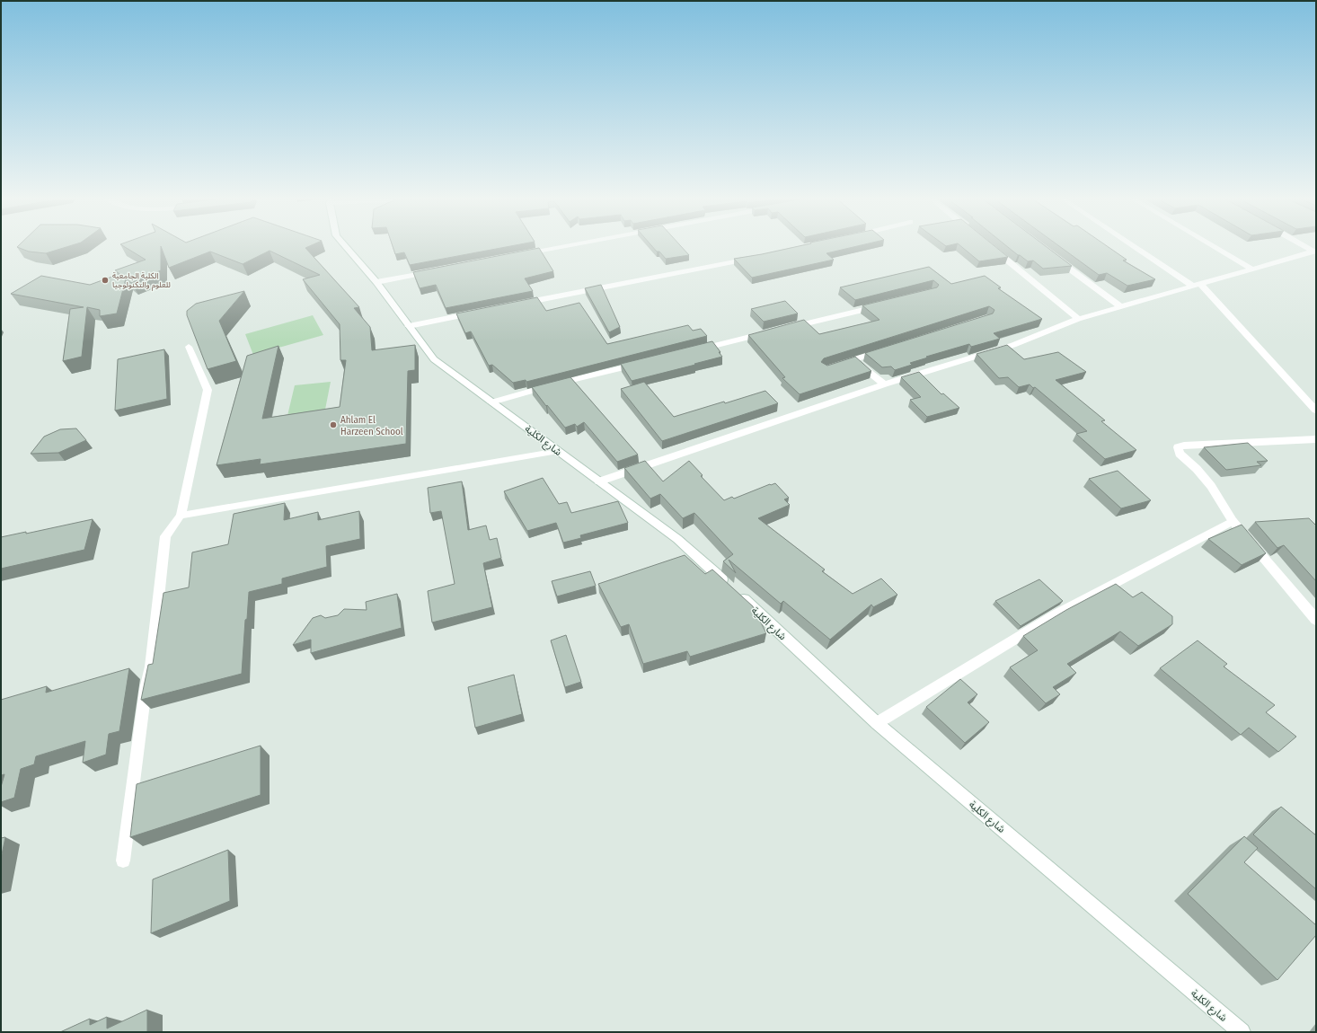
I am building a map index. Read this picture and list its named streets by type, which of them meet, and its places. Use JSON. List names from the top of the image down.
{
  "streets": {
    "street": ["شارع الكلية"]
  },
  "places": ["الكلية الجامعية للعلوم والتكنولوجيا", "Ahlam El Harzeen School"]
}
